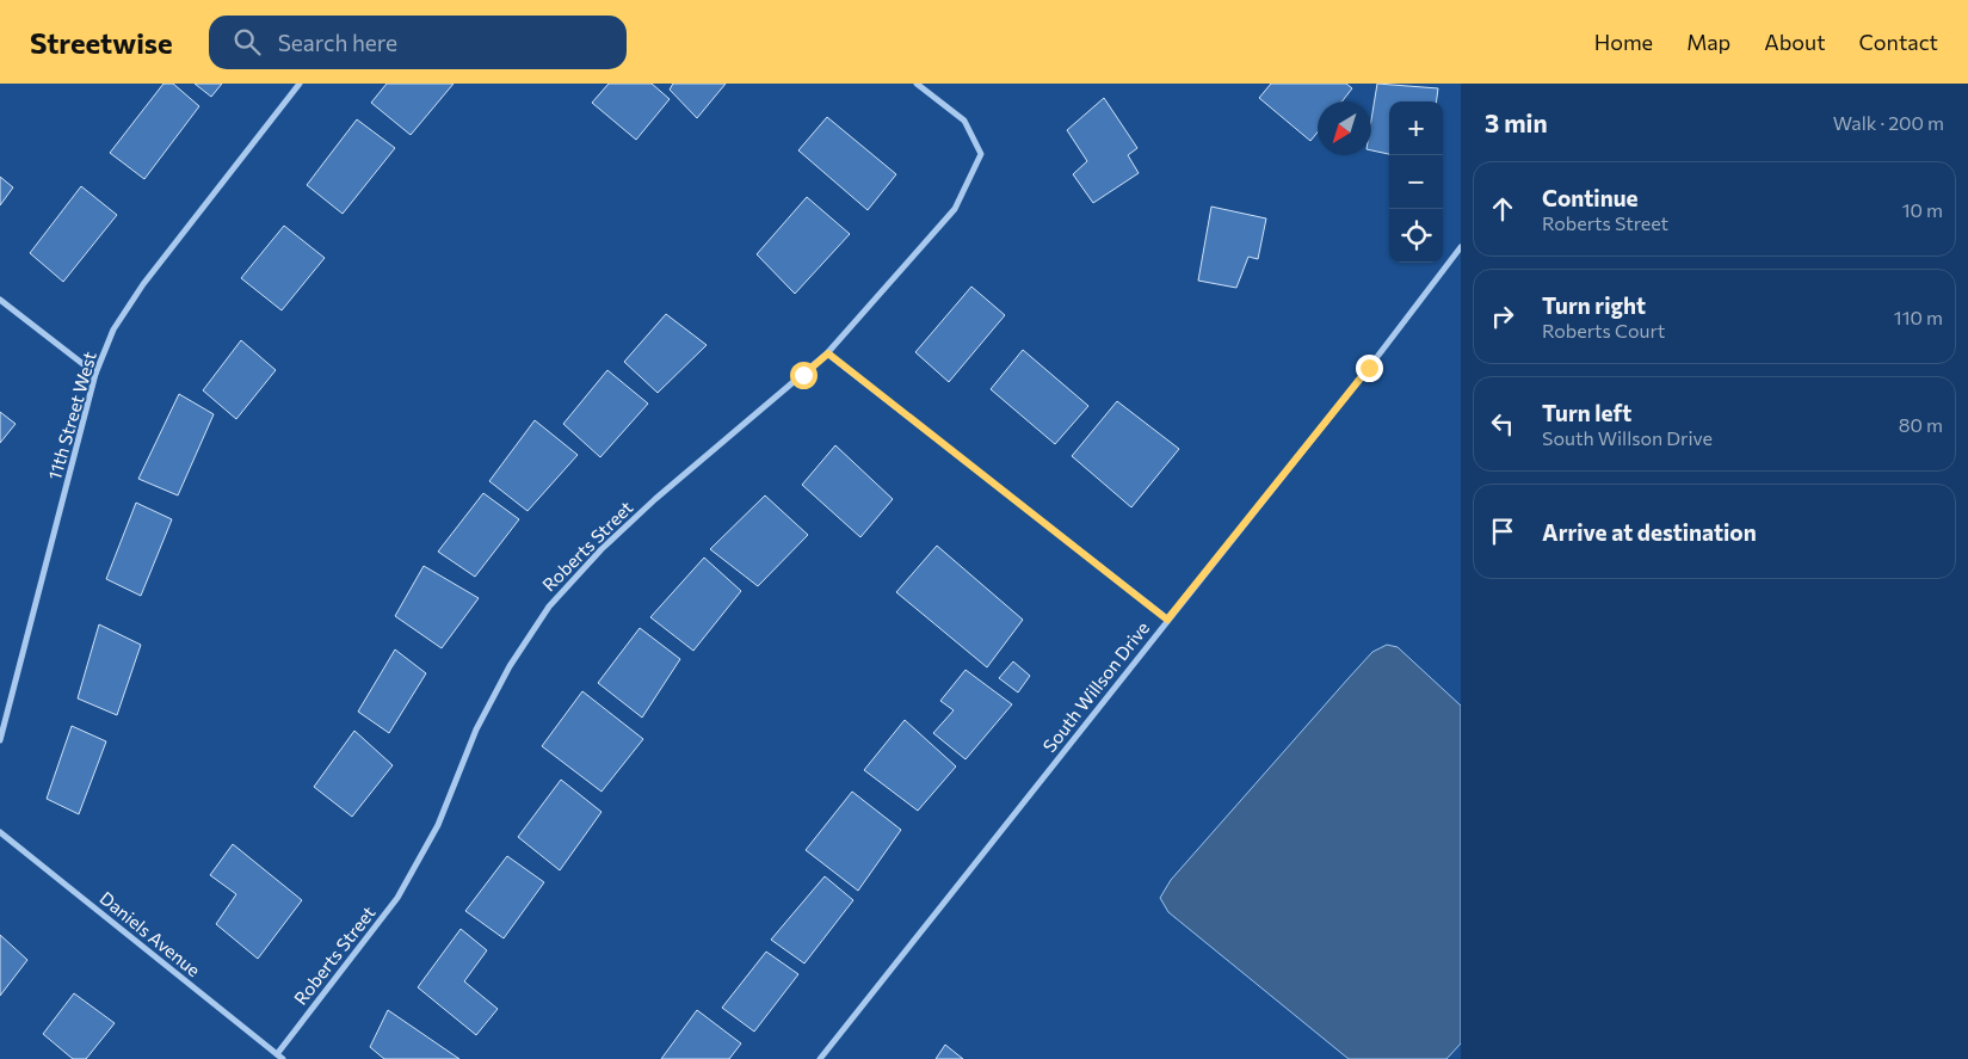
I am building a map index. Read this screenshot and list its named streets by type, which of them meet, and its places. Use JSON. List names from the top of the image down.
{
  "streets": {
    "street": [
      "11th Street West",
      "Roberts Street",
      "South Willson Drive",
      "Daniels Avenue"
    ]
  },
  "crossings": [
    ["Roberts Street", "Daniels Avenue"]
  ],
  "north": "bottom left",
  "page": {
    "header": "Streetwise",
    "search": "Search here",
    "nav": [
      "Home",
      "Map",
      "About",
      "Contact"
    ],
    "heading": ["3 min", "Walk · 200 m"],
    "map_buttons": ["+", "−"],
    "list": [
      ["Continue", "Roberts Street", "10 m"],
      ["Turn right", "Roberts Court", "110 m"],
      ["Turn left", "South Willson Drive", "80 m"],
      "Arrive at destination"
    ]
  }
}
